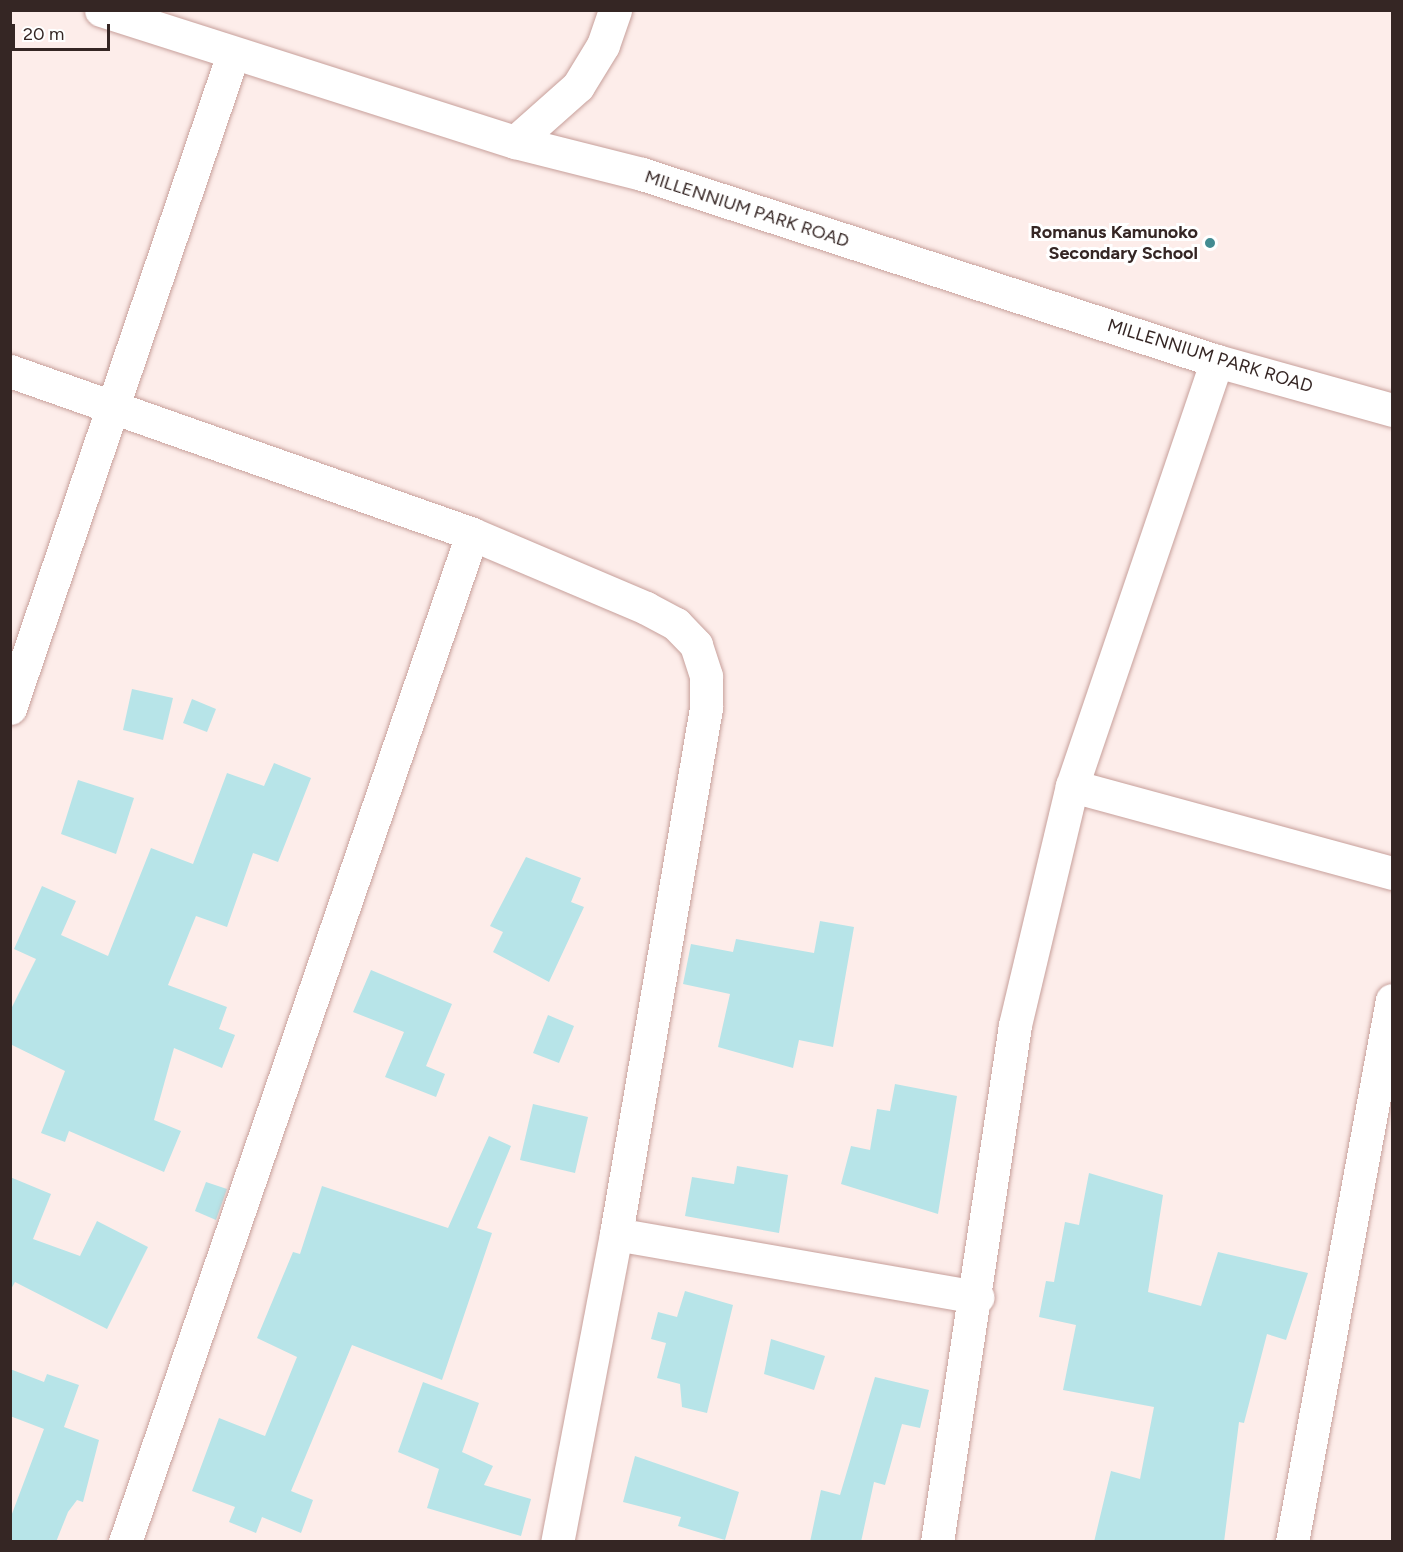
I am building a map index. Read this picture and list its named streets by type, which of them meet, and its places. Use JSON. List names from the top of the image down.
{
  "streets": {
    "street": ["MILLENNIUM PARK ROAD"]
  },
  "places": ["Romanus Kamunoko Secondary School"],
  "scale_bar": "20 m"
}
